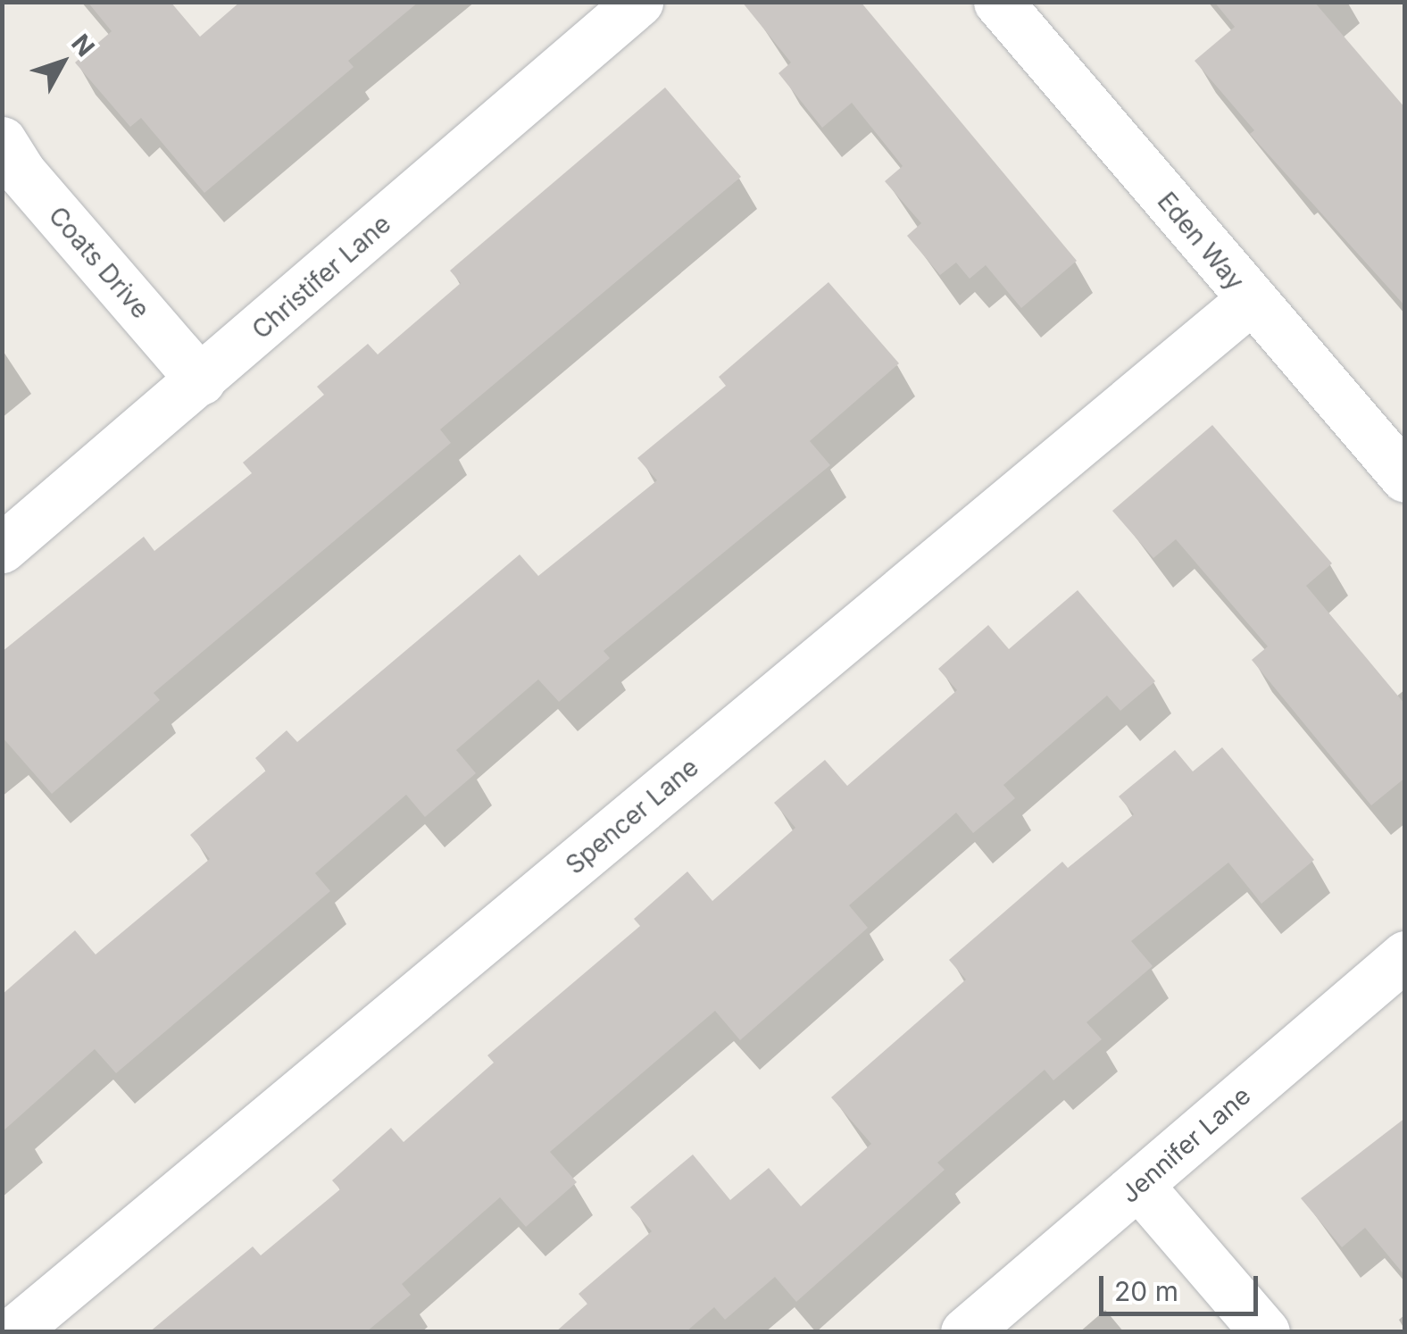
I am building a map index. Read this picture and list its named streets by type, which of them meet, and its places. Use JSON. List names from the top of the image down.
{
  "streets": {
    "street": [
      "Eden Way",
      "Coats Drive",
      "Christifer Lane",
      "Spencer Lane",
      "Jennifer Lane"
    ]
  },
  "crossings": [
    ["Eden Way", "Spencer Lane"],
    ["Coats Drive", "Christifer Lane"]
  ],
  "scale_bar": "20 m",
  "north": "top right"
}
